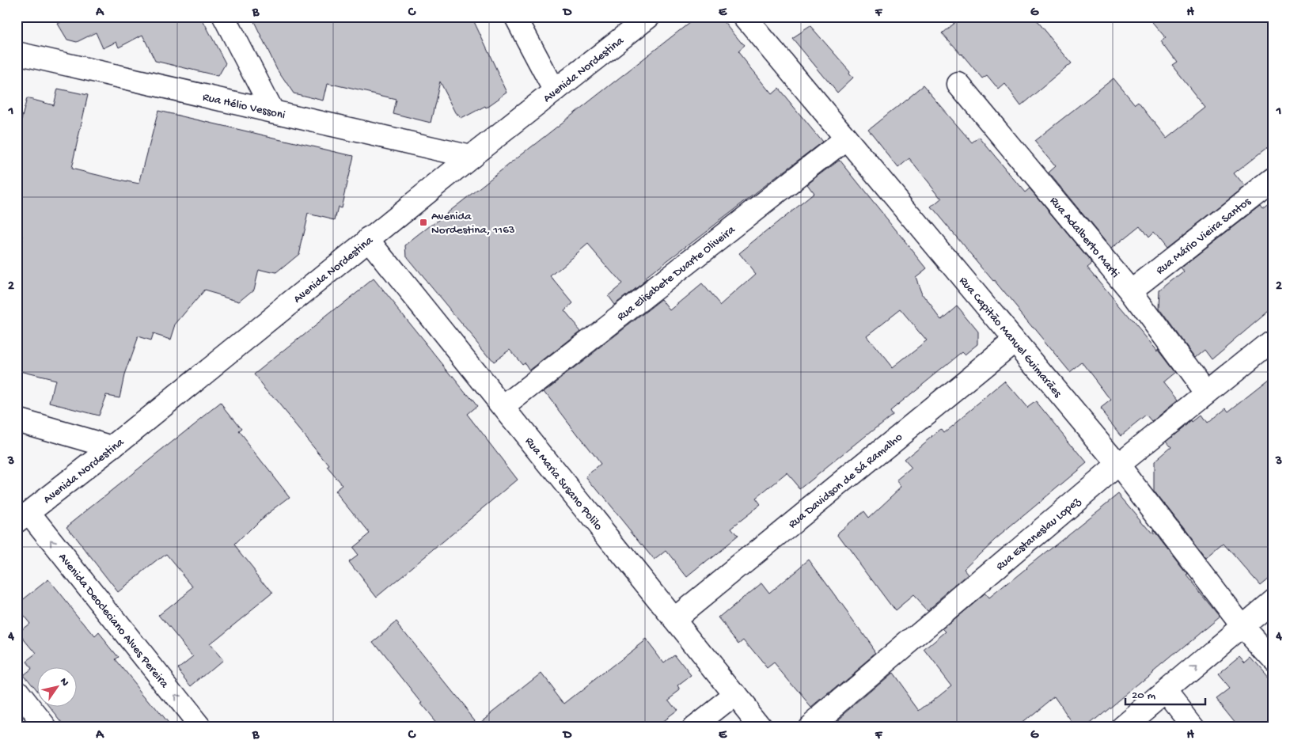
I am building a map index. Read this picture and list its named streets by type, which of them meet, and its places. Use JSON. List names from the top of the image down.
{
  "streets": {
    "street": [
      "Avenida Nordestina",
      "Rua Hélio Vessoni",
      "Rua Mário Vieira Santos",
      "Rua Adalberto Marti",
      "Rua Elisabete Duarte Oliveira",
      "Rua Capitão Manuel Guimarães",
      "Rua Davidson de Sá Ramalho",
      "Rua Maria Susano Polilo",
      "Rua Estaneslau Lopez",
      "Avenida Deocleciano Alves Pereira"
    ]
  },
  "crossings": [
    ["Avenida Nordestina", "Rua Hélio Vessoni"],
    ["Avenida Nordestina", "Rua Maria Susano Polilo"],
    ["Avenida Nordestina", "Avenida Deocleciano Alves Pereira"],
    ["Rua Mário Vieira Santos", "Rua Adalberto Marti"],
    ["Rua Adalberto Marti", "Rua Estaneslau Lopez"],
    ["Rua Elisabete Duarte Oliveira", "Rua Capitão Manuel Guimarães"],
    ["Rua Elisabete Duarte Oliveira", "Rua Maria Susano Polilo"],
    ["Rua Capitão Manuel Guimarães", "Rua Davidson de Sá Ramalho"],
    ["Rua Capitão Manuel Guimarães", "Rua Estaneslau Lopez"],
    ["Rua Davidson de Sá Ramalho", "Rua Maria Susano Polilo"]
  ],
  "one_way": ["Avenida Deocleciano Alves Pereira"],
  "places": {
    "transit": ["Avenida Nordestina, 1163"]
  },
  "scale_bar": "20 m",
  "north": "top right",
  "grid": {
    "columns": [
      "A",
      "B",
      "C",
      "D",
      "E",
      "F",
      "G",
      "H"
    ],
    "rows": [
      "1",
      "2",
      "3",
      "4"
    ]
  }
}
